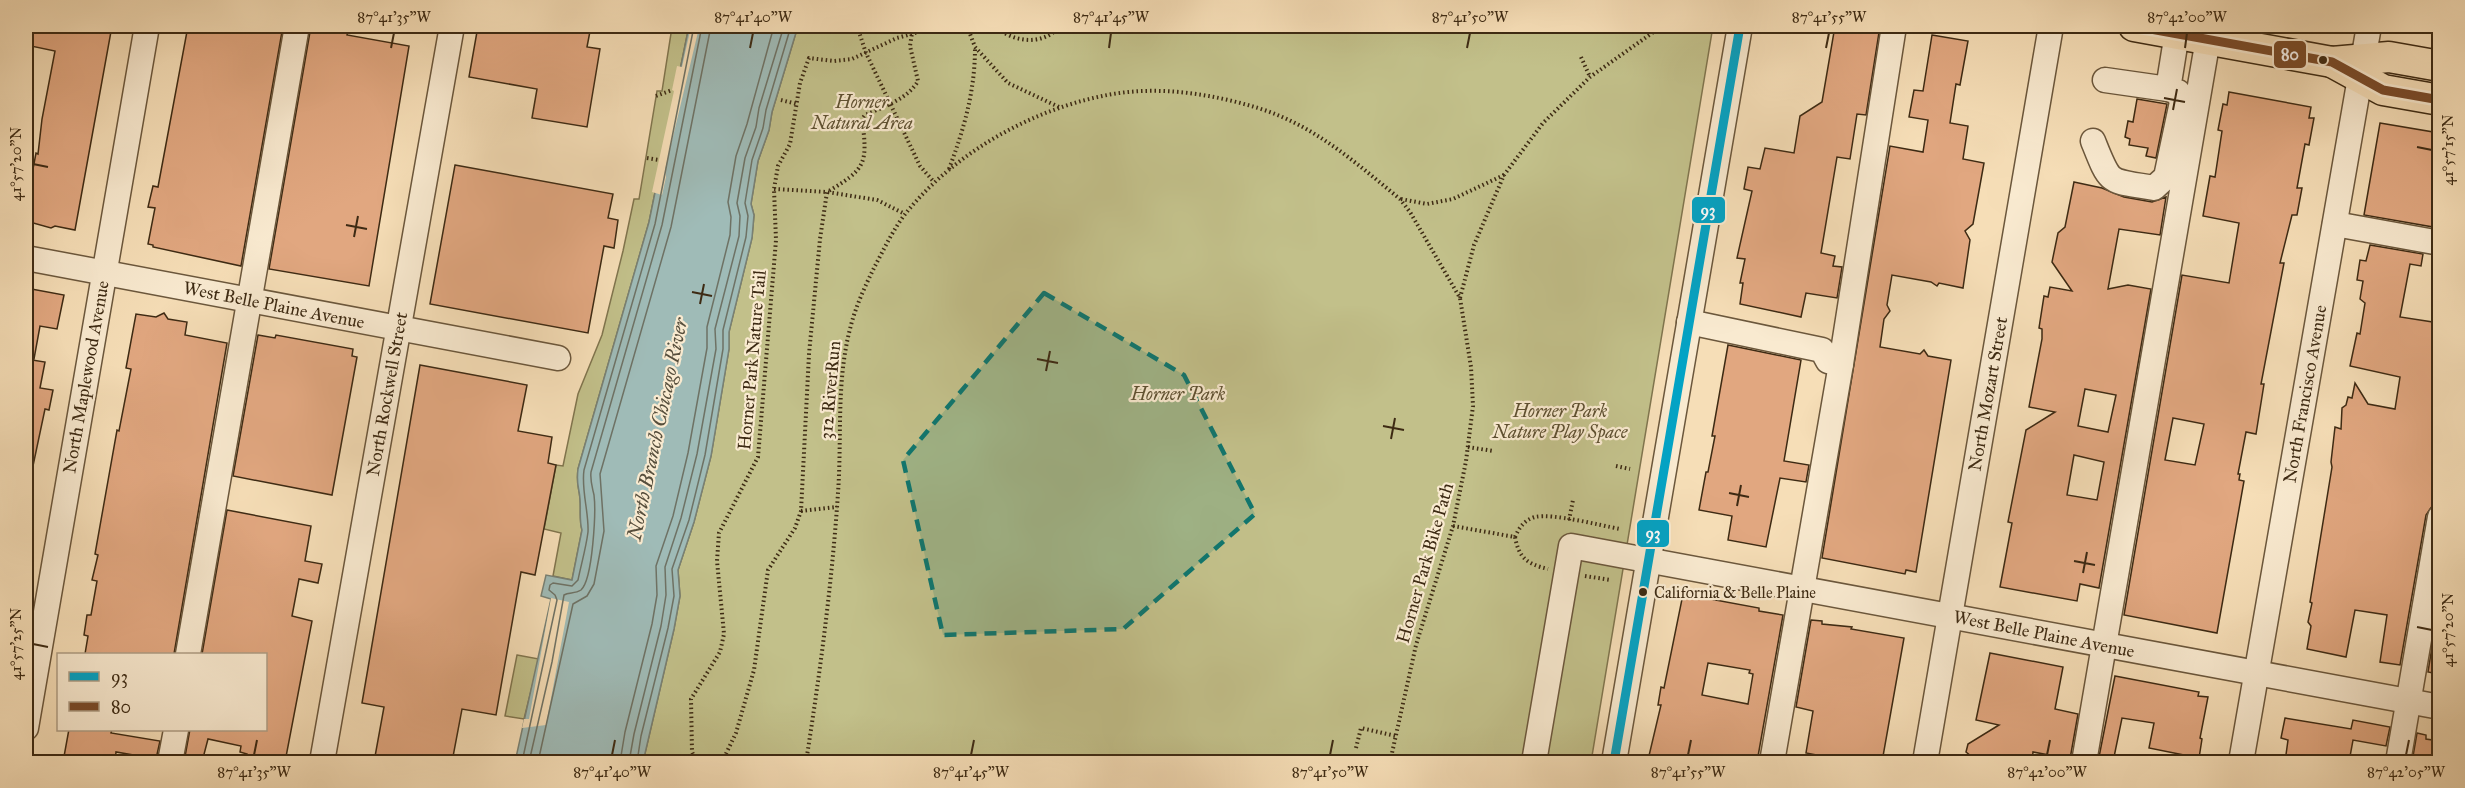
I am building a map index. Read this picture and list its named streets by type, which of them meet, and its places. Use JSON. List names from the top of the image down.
{
  "streets": {
    "street": [
      "West Belle Plaine Avenue",
      "North Maplewood Avenue",
      "North Rockwell Street",
      "North Mozart Street",
      "North Francisco Avenue"
    ],
    "path": ["Horner Park Nature Tail", "312 RiverRun", "Horner Park Bike Path"]
  },
  "crossings": [
    ["West Belle Plaine Avenue", "North Maplewood Avenue"],
    ["West Belle Plaine Avenue", "North Rockwell Street"],
    ["West Belle Plaine Avenue", "North Mozart Street"],
    ["West Belle Plaine Avenue", "North Francisco Avenue"],
    ["312 RiverRun", "Horner Park Bike Path"]
  ],
  "water": ["North Branch Chicago River"],
  "parks": ["Horner Natural Area", "Horner Park", "Horner Park Nature Play Space"],
  "places": ["California & Belle Plaine"],
  "lines": ["transit line 93", "transit line 80"],
  "legend": ["93", "80"],
  "coordinates": [
    "87°41'35\"W",
    "87°41'40\"W",
    "87°41'45\"W",
    "87°41'50\"W",
    "87°41'55\"W",
    "87°42'00\"W",
    "41°57'15\"N",
    "41°57'20\"N",
    "41°57'25\"N",
    "87°42'05\"W"
  ]
}
